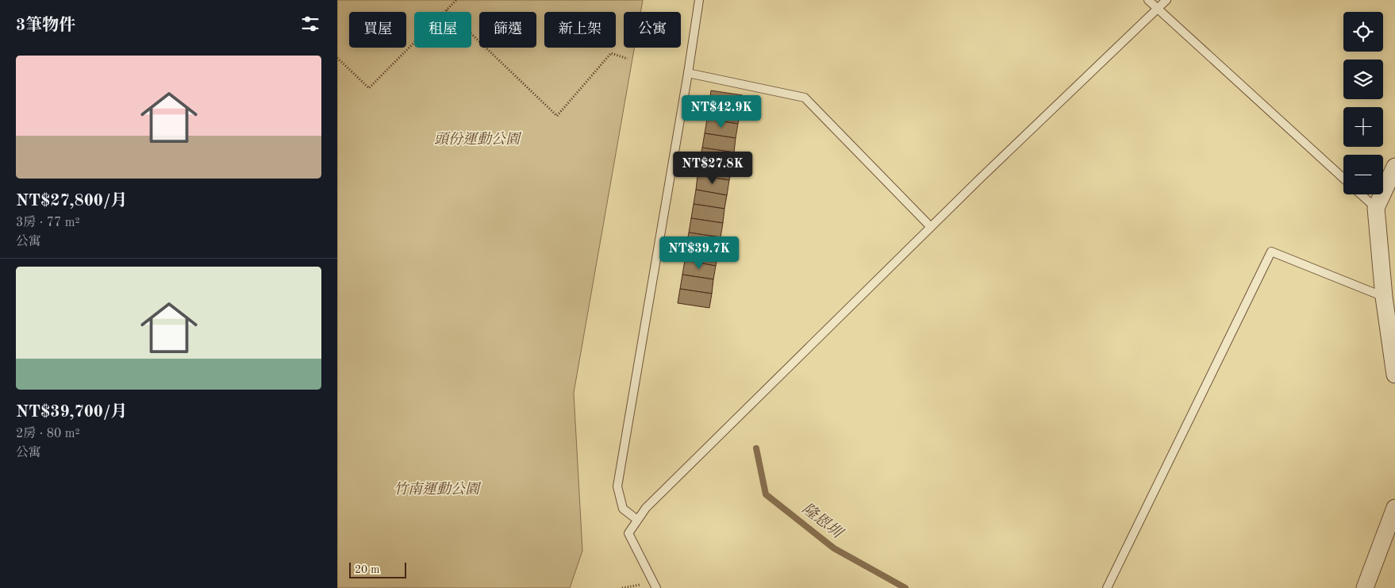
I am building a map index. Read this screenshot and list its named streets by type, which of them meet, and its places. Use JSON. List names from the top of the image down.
{
  "water": ["隆恩圳"],
  "parks": ["頭份運動公園", "竹南運動公園"],
  "scale_bar": "20 m",
  "page": {
    "heading": "3筆物件",
    "map_buttons": ["+", "−"],
    "chip": [
      "買屋",
      "租屋",
      "篩選",
      "新上架",
      "公寓"
    ],
    "list": [
      {
        "name": "NT$27,800/月",
        "note": "3房 · 77 m² · 公寓"
      },
      {
        "name": "NT$39,700/月",
        "note": "2房 · 80 m² · 公寓"
      }
    ],
    "price": ["NT$42.9K", "NT$27.8K", "NT$39.7K"],
    "scale": "20 m"
  }
}
